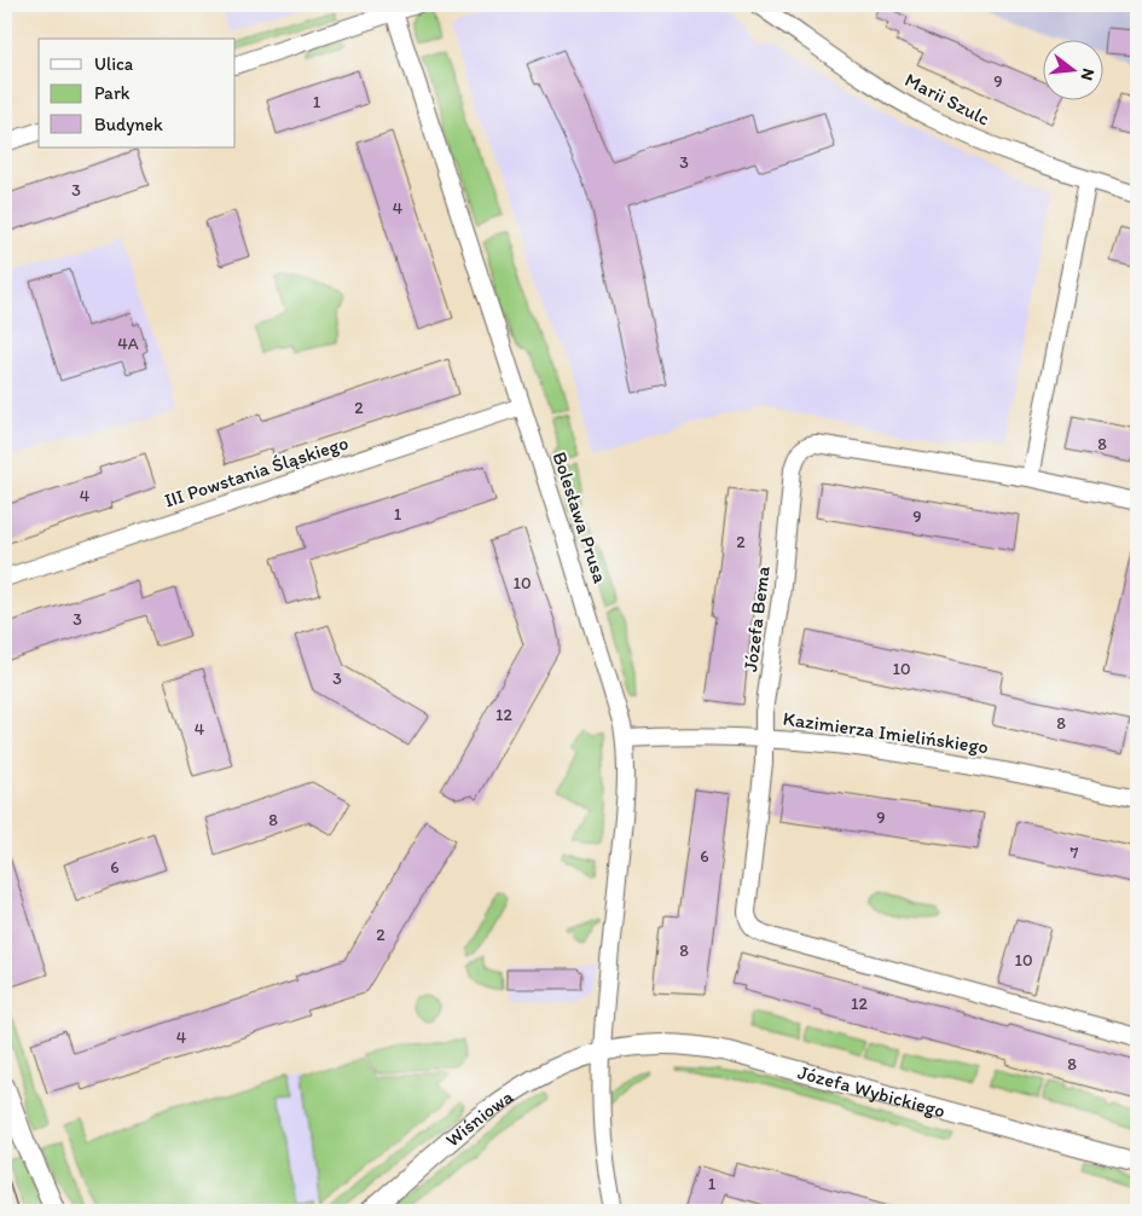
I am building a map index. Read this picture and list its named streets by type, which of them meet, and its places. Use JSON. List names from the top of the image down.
{
  "streets": {
    "street": [
      "Marii Szulc",
      "III Powstania Śląskiego",
      "Bolesława Prusa",
      "Józefa Bema",
      "Kazimierza Imielińskiego",
      "Józefa Wybickiego",
      "Wiśniowa"
    ]
  },
  "crossings": [
    ["III Powstania Śląskiego", "Bolesława Prusa"],
    ["Bolesława Prusa", "Kazimierza Imielińskiego"],
    ["Bolesława Prusa", "Józefa Wybickiego"],
    ["Bolesława Prusa", "Wiśniowa"],
    ["Józefa Bema", "Kazimierza Imielińskiego"],
    ["Józefa Wybickiego", "Wiśniowa"]
  ],
  "house_numbers": [
    "9",
    "1",
    "3",
    "3",
    "4",
    "4A",
    "2",
    "8",
    "4",
    "1",
    "9",
    "2",
    "10",
    "3",
    "10",
    "3",
    "12",
    "8",
    "4",
    "9",
    "8",
    "7",
    "6",
    "6",
    "2",
    "8",
    "10",
    "12",
    "4",
    "8",
    "1"
  ],
  "legend": ["Ulica", "Park", "Budynek"],
  "north": "right"
}
